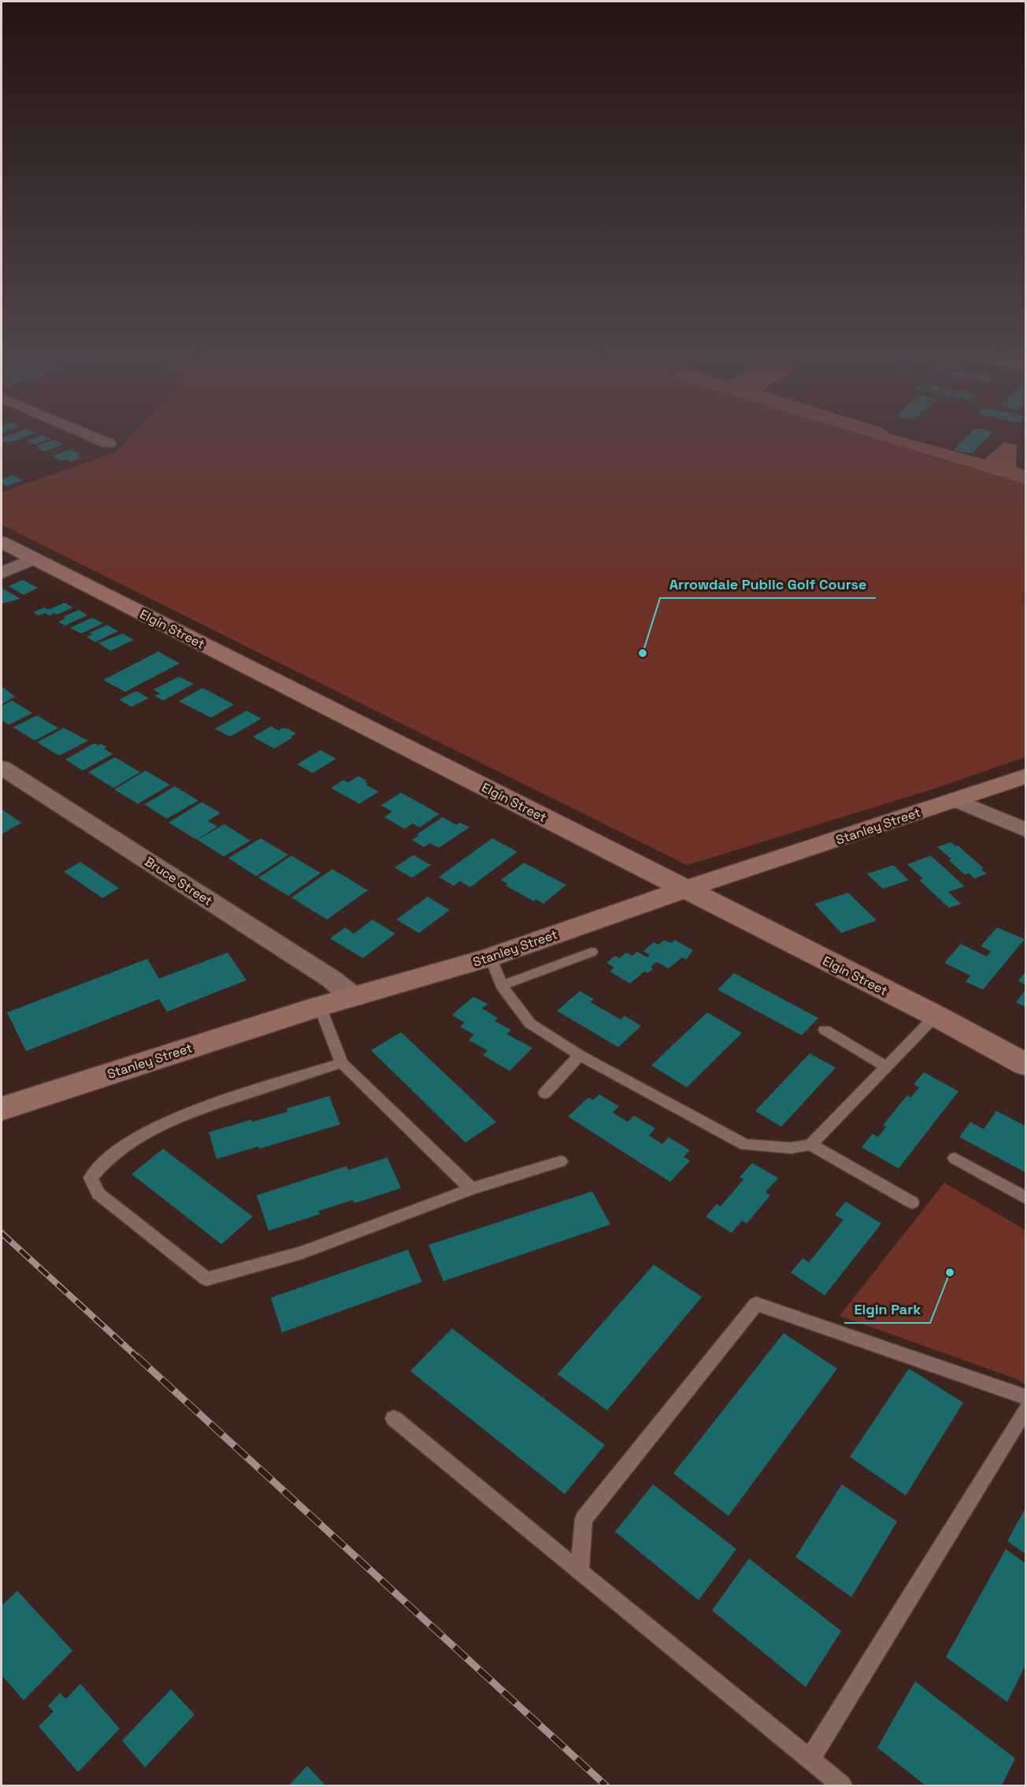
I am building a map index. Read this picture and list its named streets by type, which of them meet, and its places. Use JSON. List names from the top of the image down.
{
  "streets": {
    "main road": ["Elgin Street", "Stanley Street"],
    "street": ["Bruce Street"]
  },
  "crossings": [
    ["Elgin Street", "Stanley Street"],
    ["Stanley Street", "Bruce Street"]
  ],
  "places": ["Arrowdale Public Golf Course", "Elgin Park"]
}
